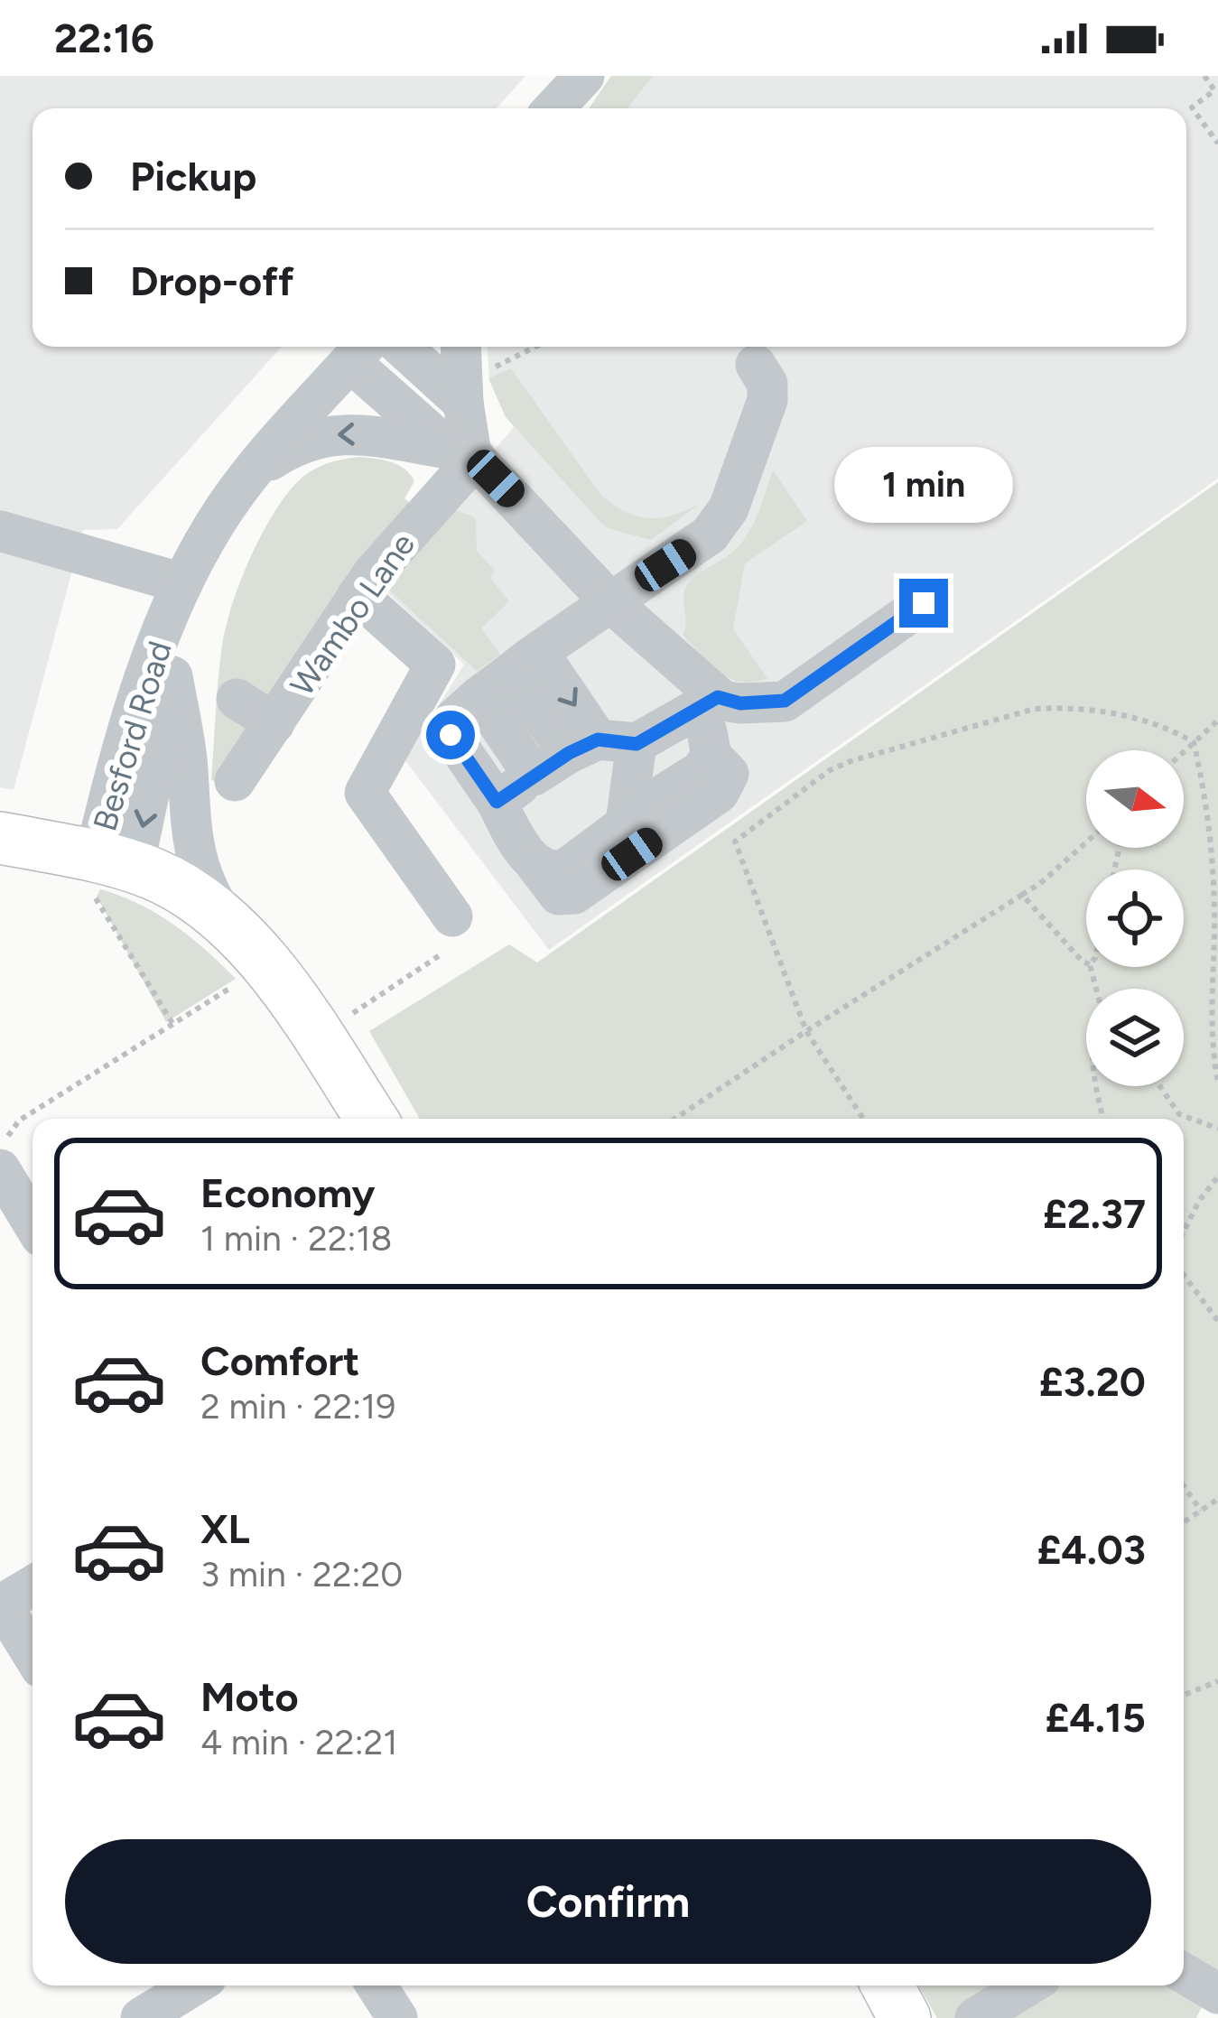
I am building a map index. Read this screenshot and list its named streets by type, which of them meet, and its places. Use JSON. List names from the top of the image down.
{
  "streets": {
    "street": ["Wambo Lane", "Besford Road"]
  },
  "north": "right",
  "page": {
    "status": "22:16",
    "banner": ["Pickup", "Drop-off"],
    "bubble": "1 min",
    "list": [
      {
        "name": "Economy",
        "note": "1 min · 22:18",
        "value": "£2.37"
      },
      {
        "name": "Comfort",
        "note": "2 min · 22:19",
        "value": "£3.20"
      },
      {
        "name": "XL",
        "note": "3 min · 22:20",
        "value": "£4.03"
      },
      {
        "name": "Moto",
        "note": "4 min · 22:21",
        "value": "£4.15"
      }
    ],
    "buttons": "Confirm"
  }
}
